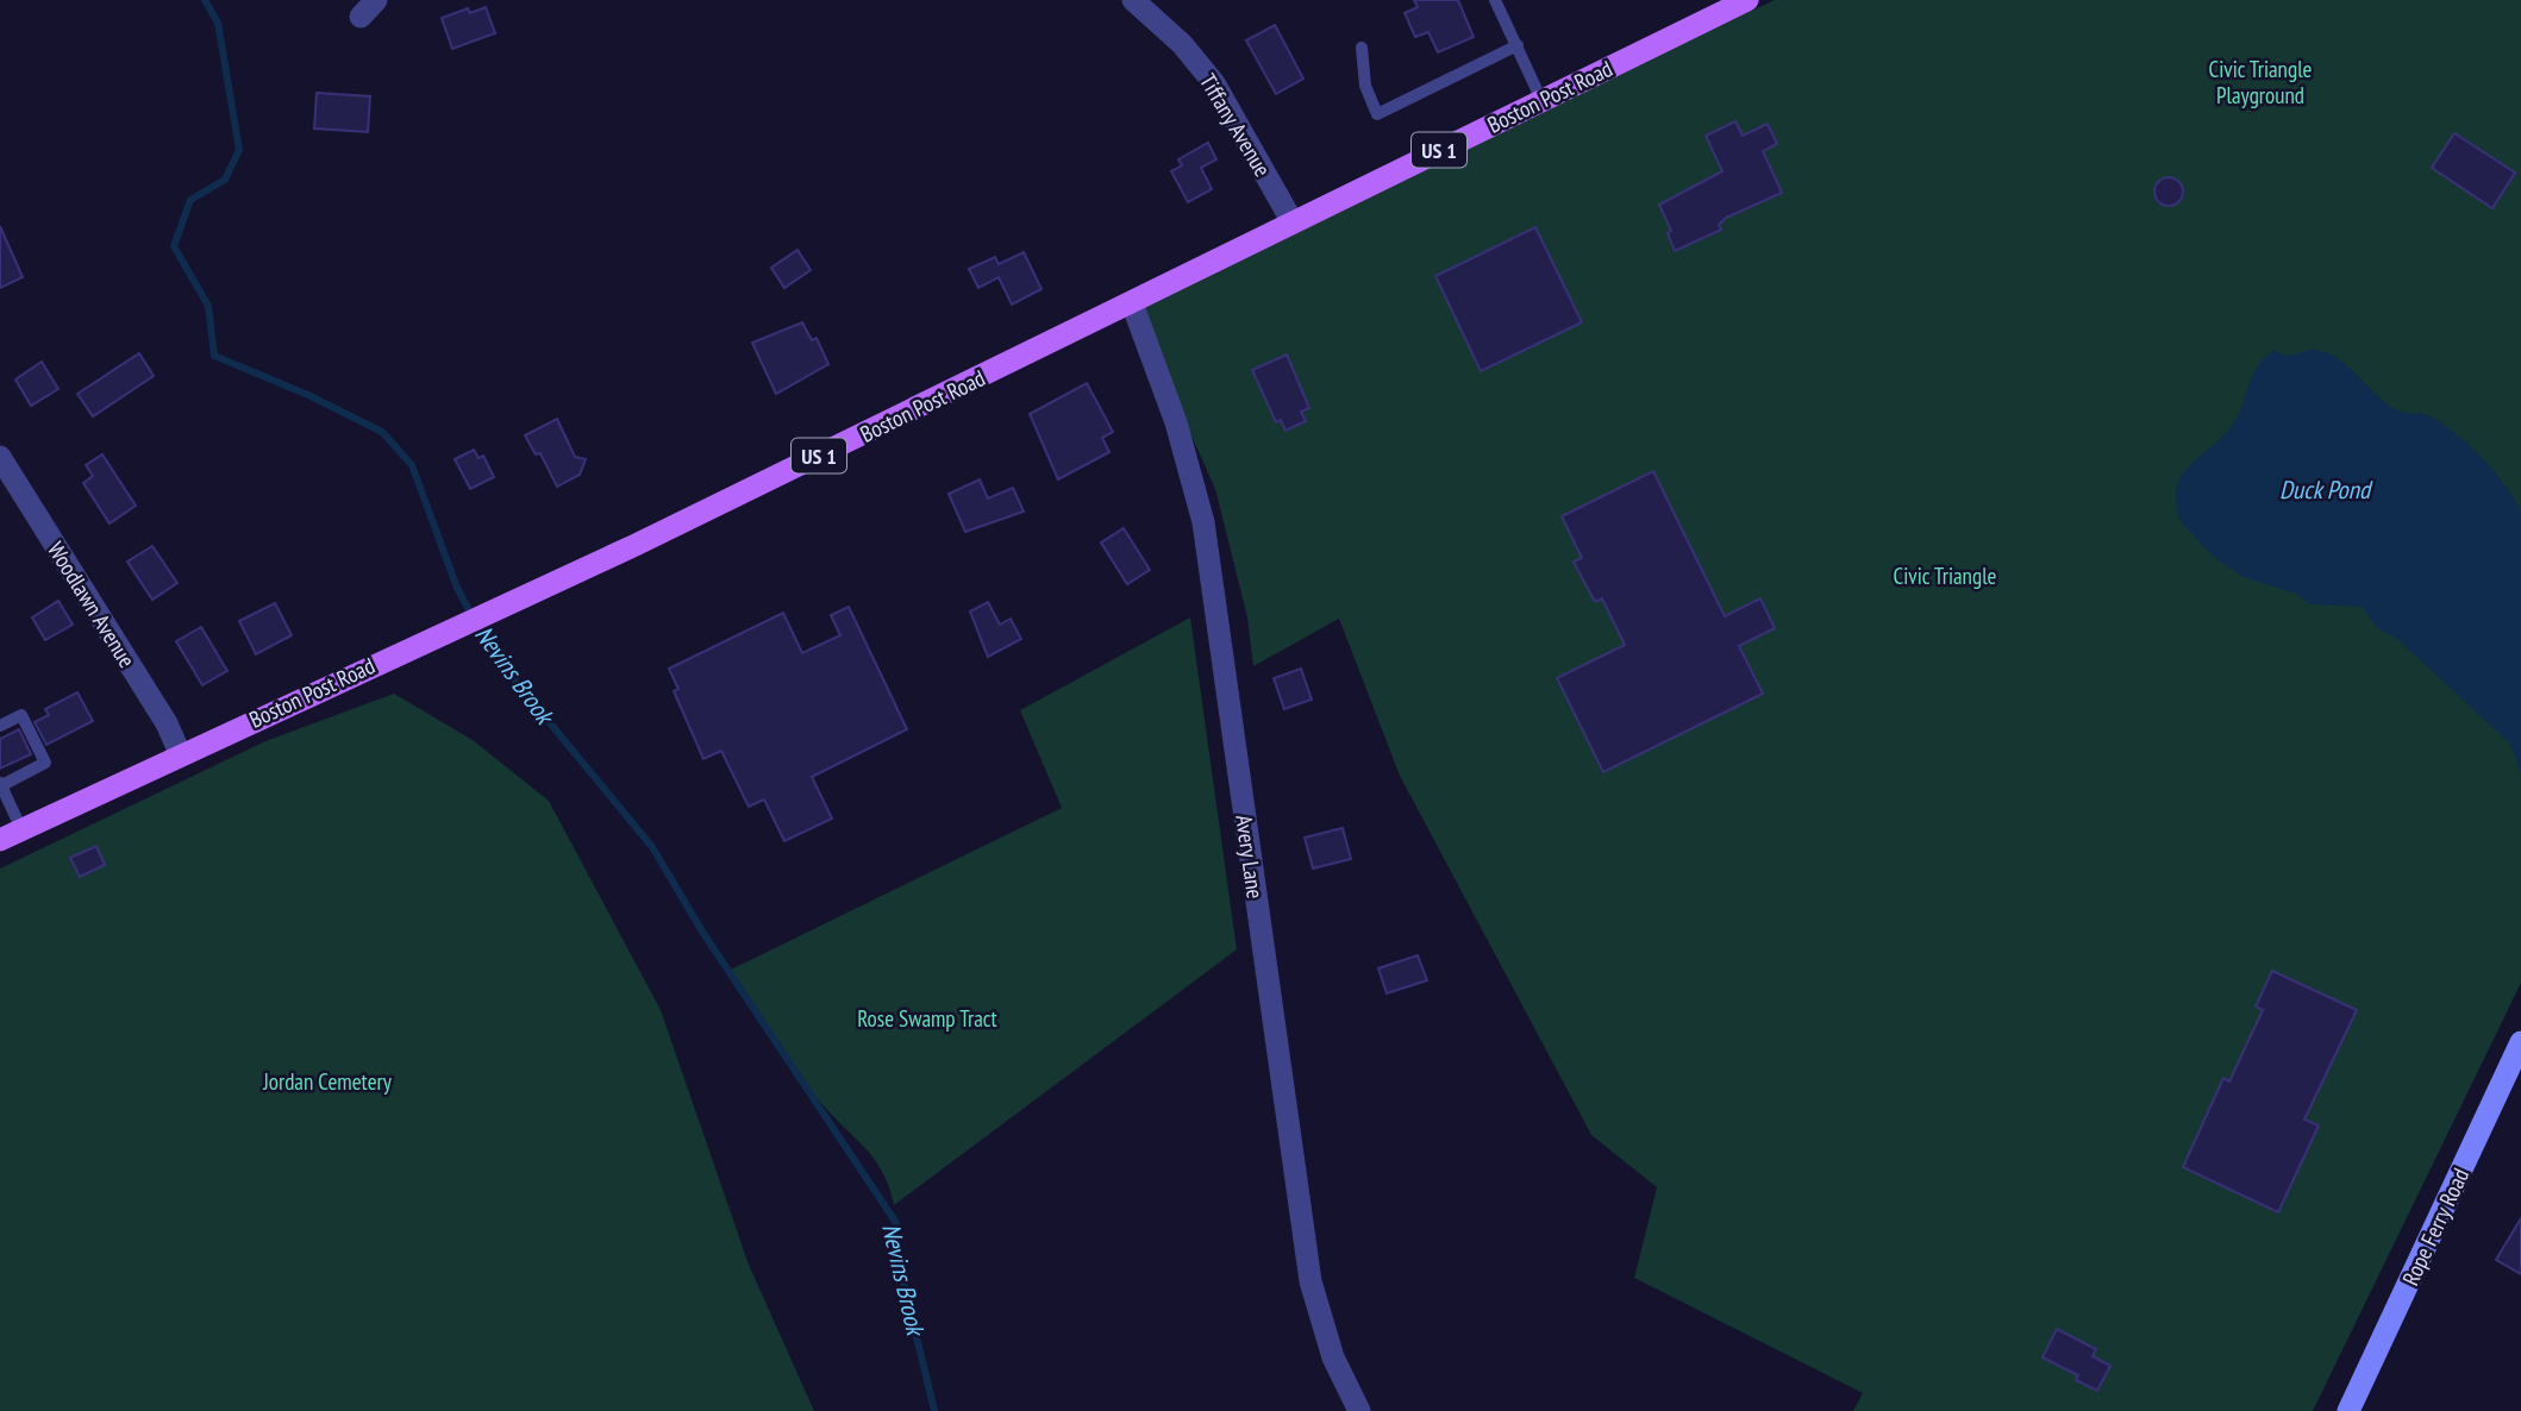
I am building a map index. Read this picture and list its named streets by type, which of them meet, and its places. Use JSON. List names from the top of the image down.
{
  "streets": {
    "main road": ["Boston Post Road", "US 1", "Rope Ferry Road"],
    "street": ["Tiffany Avenue", "Woodlawn Avenue", "Avery Lane"]
  },
  "crossings": [
    ["Boston Post Road", "Tiffany Avenue"],
    ["Boston Post Road", "Woodlawn Avenue"],
    ["Boston Post Road", "Avery Lane"]
  ],
  "water": ["Duck Pond", "Nevins Brook"],
  "parks": [
    "Civic Triangle Playground",
    "Civic Triangle",
    "Rose Swamp Tract",
    "Jordan Cemetery"
  ]
}
